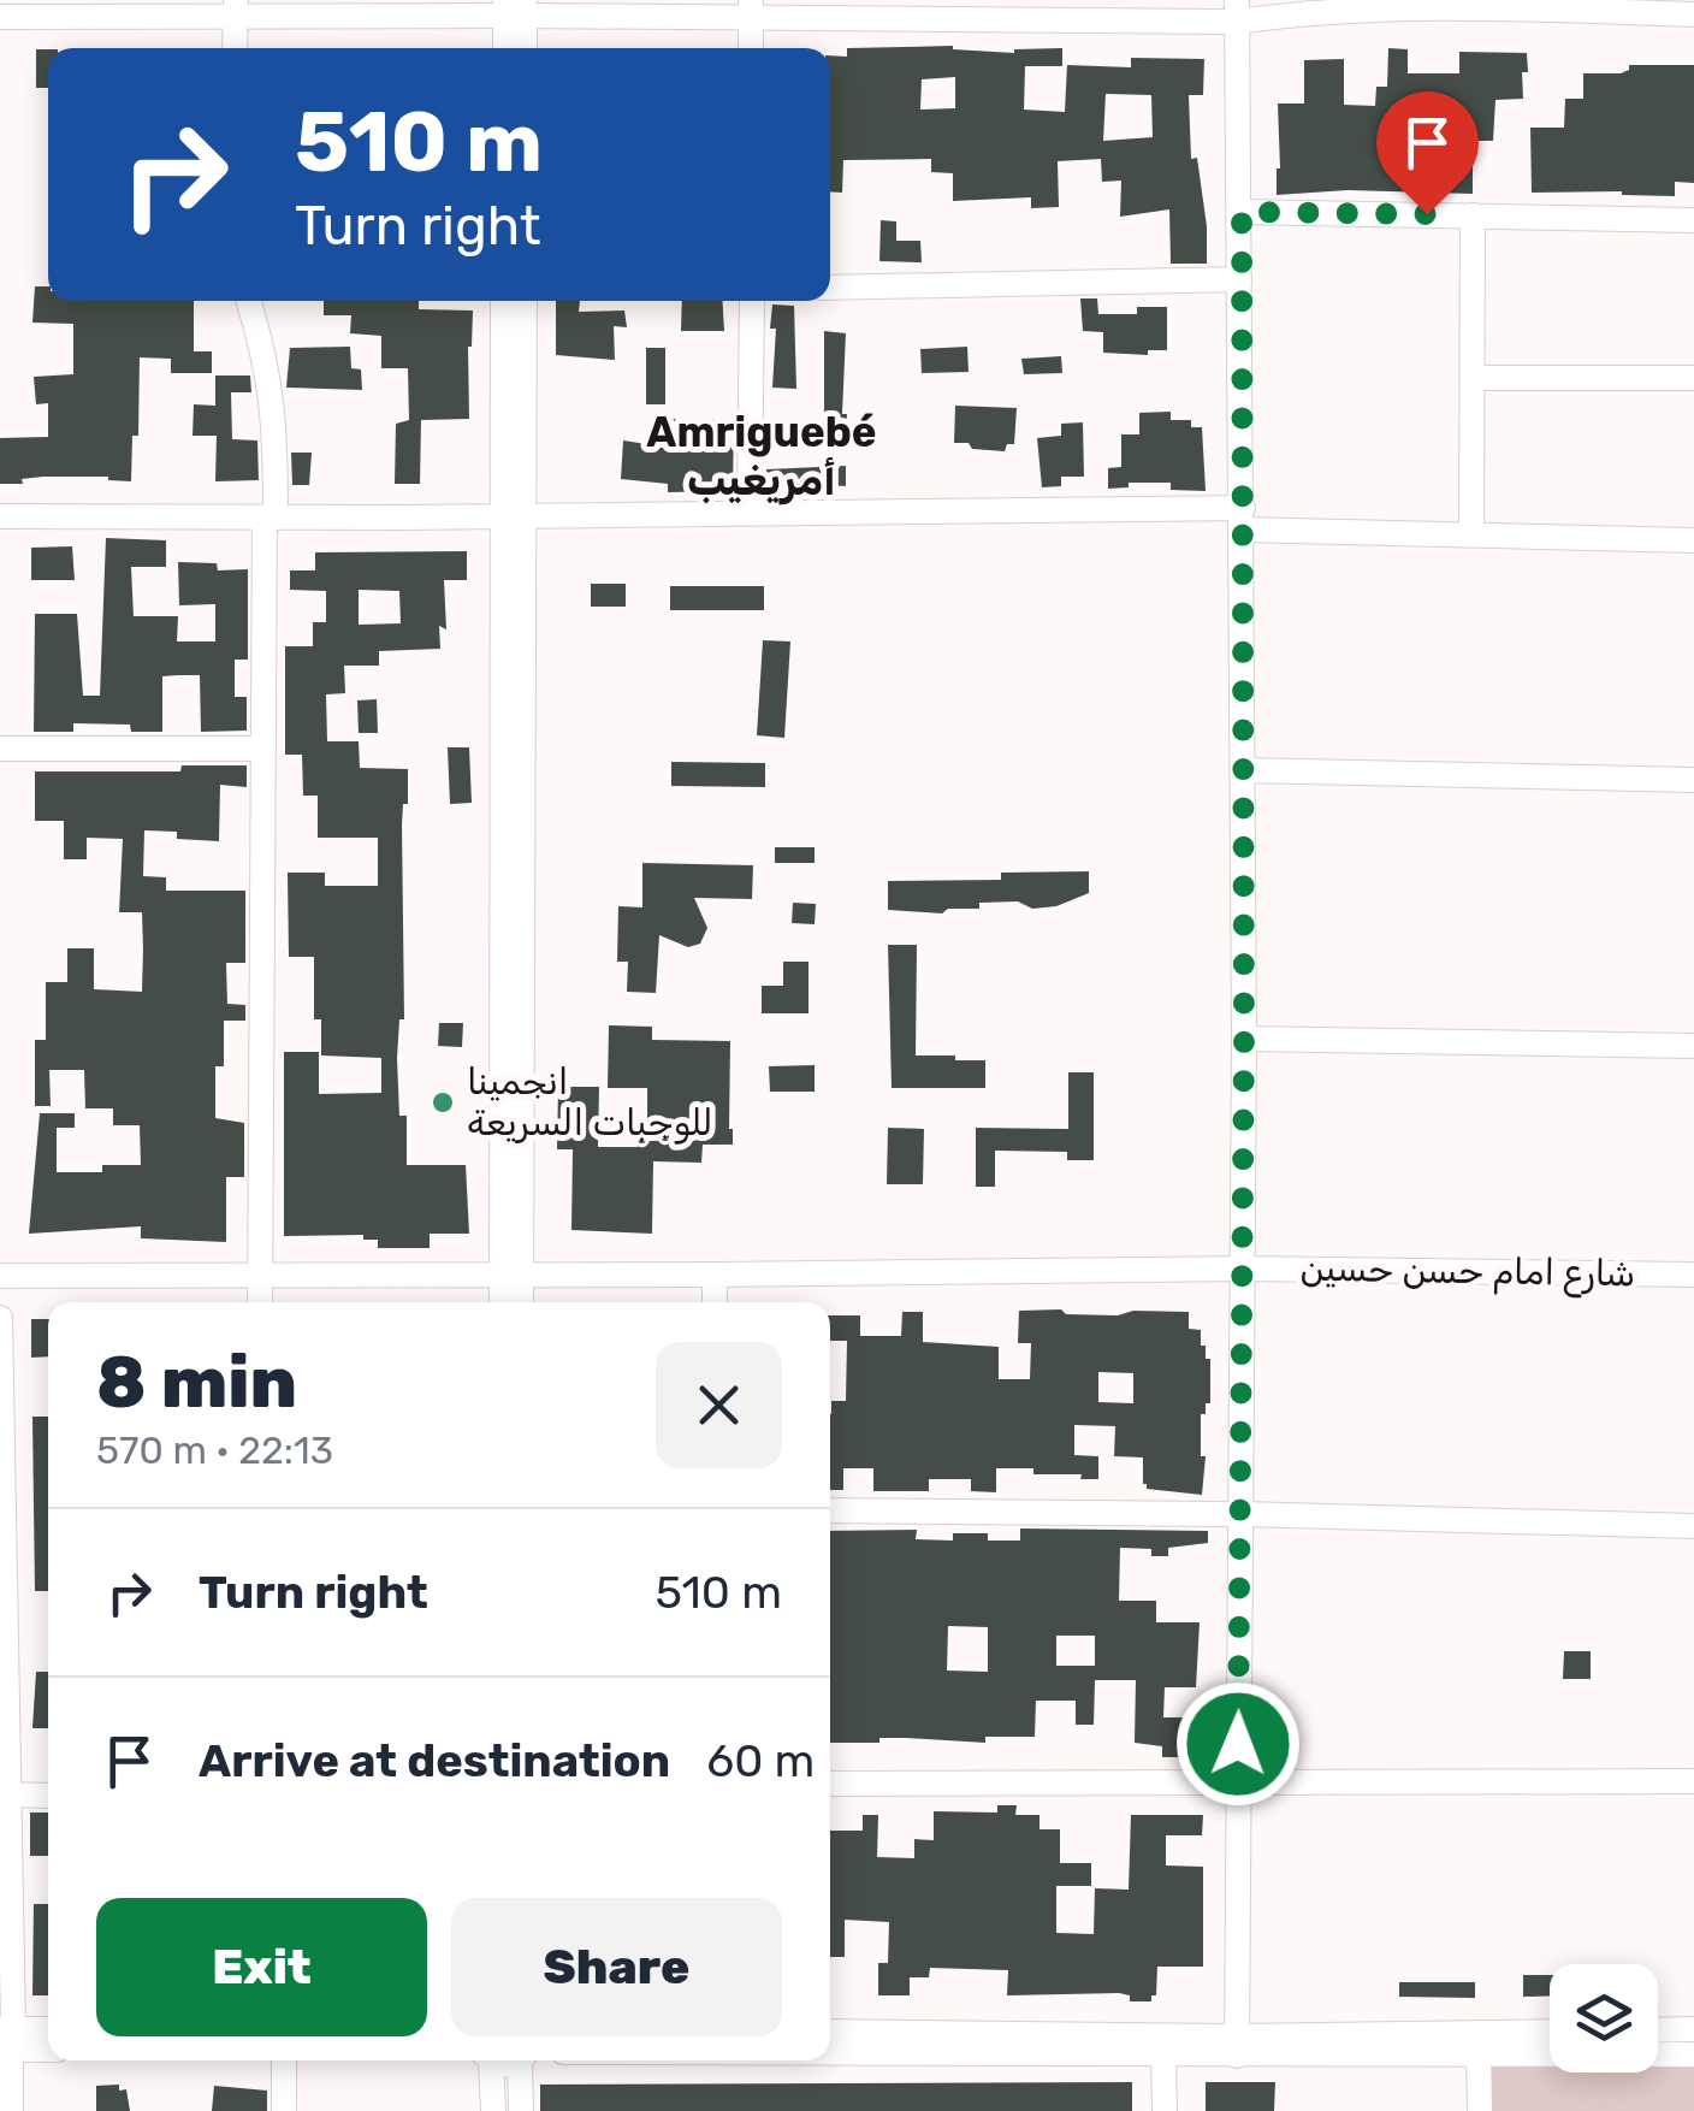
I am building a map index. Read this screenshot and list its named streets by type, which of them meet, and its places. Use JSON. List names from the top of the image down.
{
  "streets": {
    "street": ["شارع امام حسن حسين"]
  },
  "districts": ["Amriguebé أمريغيب"],
  "places": ["انجمينا للوجبات السريعة"],
  "page": {
    "turn": ["510 m", "Turn right"],
    "heading": ["8 min", "570 m · 22:13"],
    "list": [
      {
        "name": "Turn right",
        "value": "510 m"
      },
      {
        "name": "Arrive at destination",
        "value": "60 m"
      }
    ],
    "buttons": ["Exit", "Share"]
  }
}
